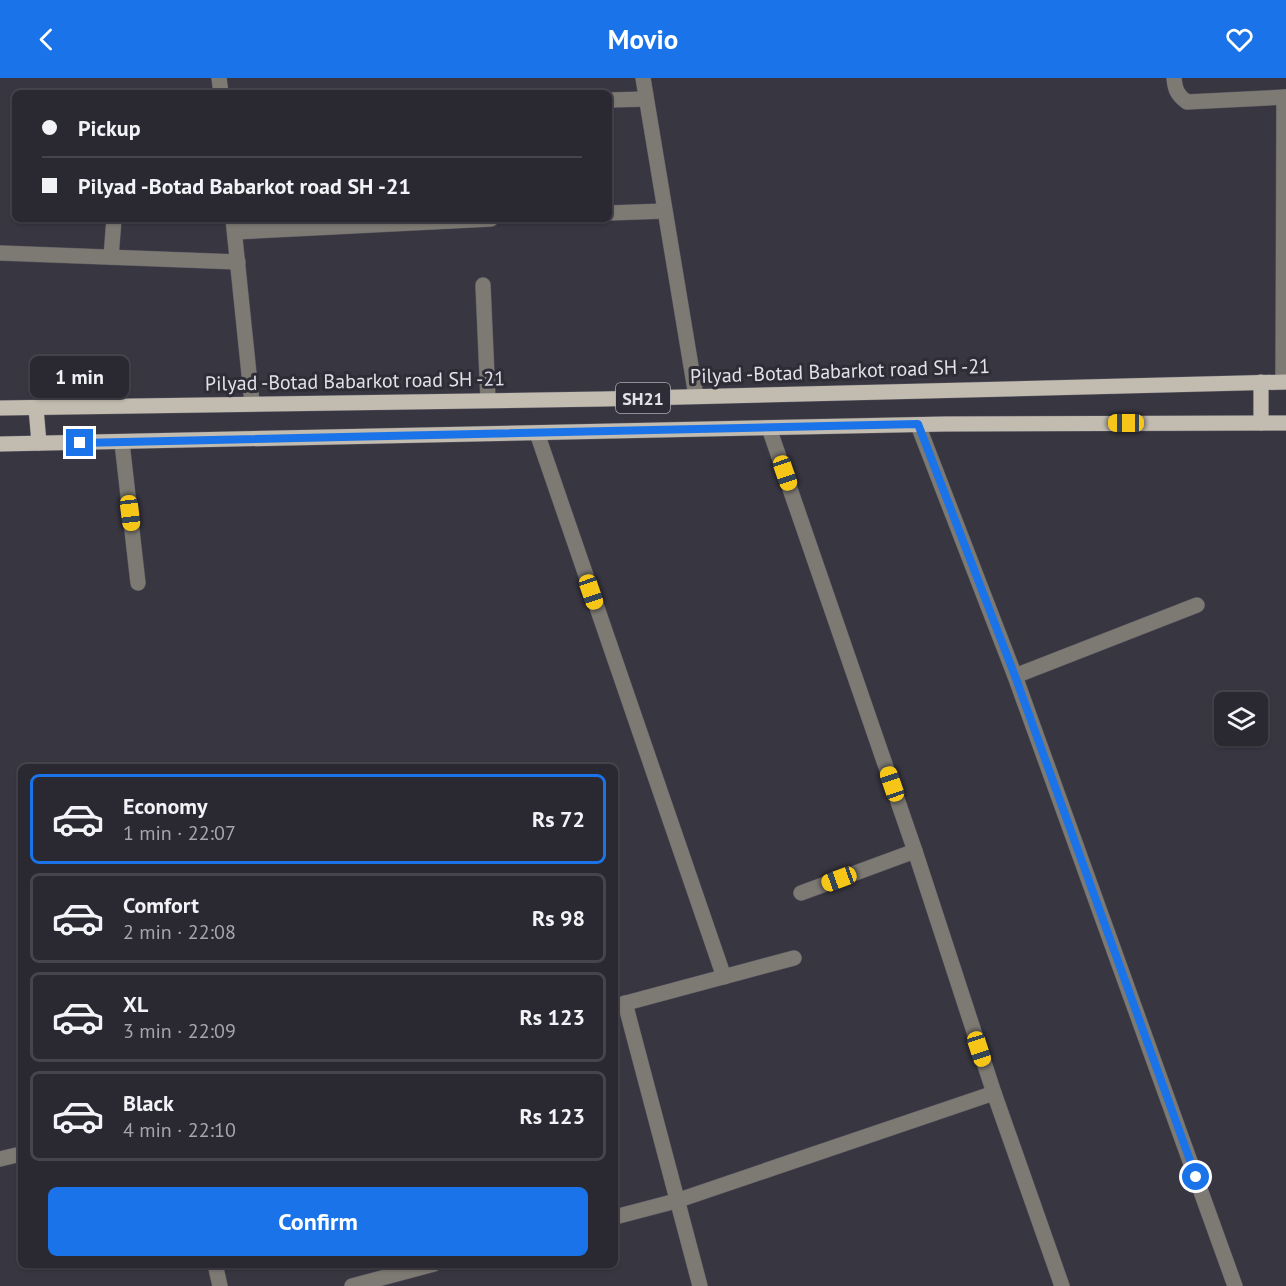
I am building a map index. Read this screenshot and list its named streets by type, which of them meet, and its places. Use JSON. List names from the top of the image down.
{
  "streets": {
    "main road": ["Pilyad -Botad Babarkot road SH -21", "SH21"]
  },
  "page": {
    "header": "Movio",
    "banner": ["Pickup", "Pilyad -Botad Babarkot road SH -21"],
    "bubble": "1 min",
    "list": [
      {
        "name": "Economy",
        "note": "1 min · 22:07",
        "value": "Rs 72"
      },
      {
        "name": "Comfort",
        "note": "2 min · 22:08",
        "value": "Rs 98"
      },
      {
        "name": "XL",
        "note": "3 min · 22:09",
        "value": "Rs 123"
      },
      {
        "name": "Black",
        "note": "4 min · 22:10",
        "value": "Rs 123"
      }
    ],
    "buttons": "Confirm"
  }
}
